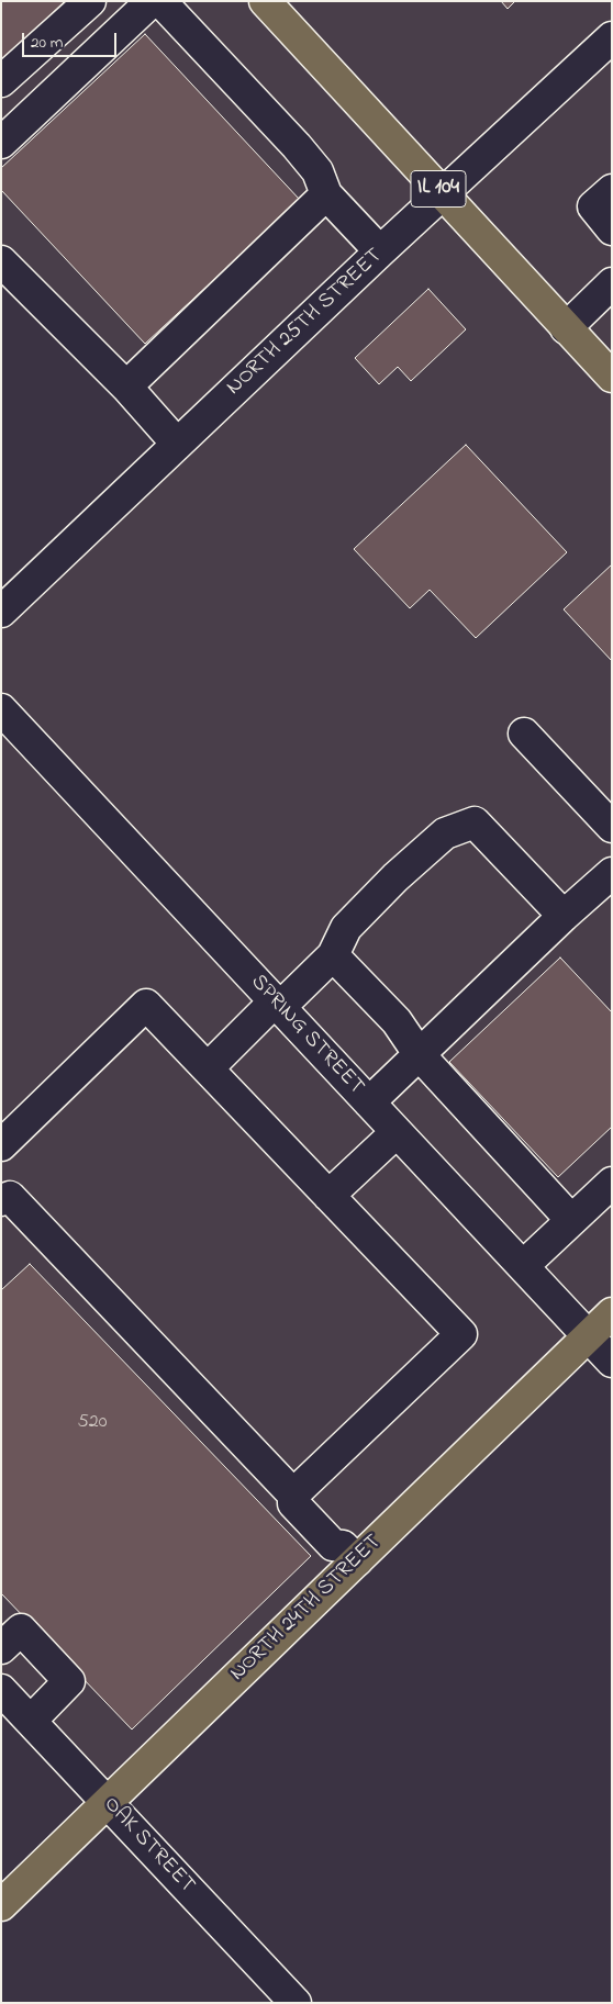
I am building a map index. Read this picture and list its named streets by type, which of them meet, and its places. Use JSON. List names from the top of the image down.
{
  "streets": {
    "main road": ["IL 104", "NORTH 24TH STREET"],
    "street": ["NORTH 25TH STREET", "SPRING STREET", "OAK STREET"]
  },
  "crossings": [
    ["IL 104", "NORTH 25TH STREET"],
    ["SPRING STREET", "NORTH 24TH STREET"],
    ["NORTH 24TH STREET", "OAK STREET"]
  ],
  "house_numbers": ["520"],
  "scale_bar": "20 m"
}
